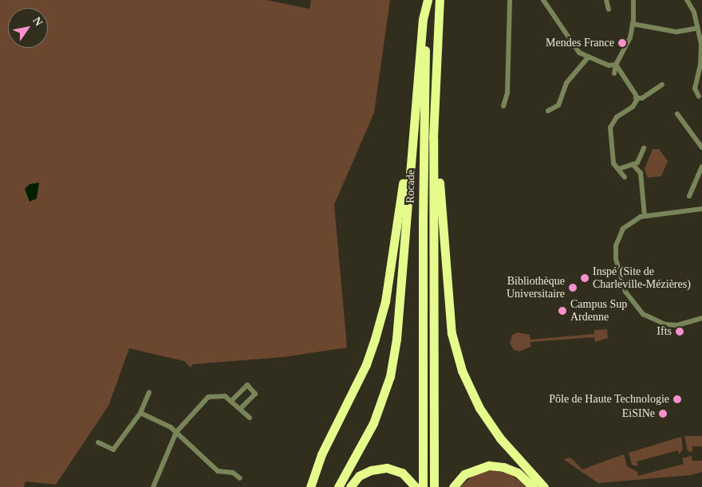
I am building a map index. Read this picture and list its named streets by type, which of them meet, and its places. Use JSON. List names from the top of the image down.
{
  "streets": {
    "highway": ["Rocade"]
  },
  "places": [
    "Mendes France",
    "Inspé (Site de Charleville-Mézières)",
    "Bibliothèque Universitaire",
    "Campus Sup Ardenne",
    "Ifts",
    "Pôle de Haute Technologie",
    "EiSINe"
  ],
  "north": "top right"
}
